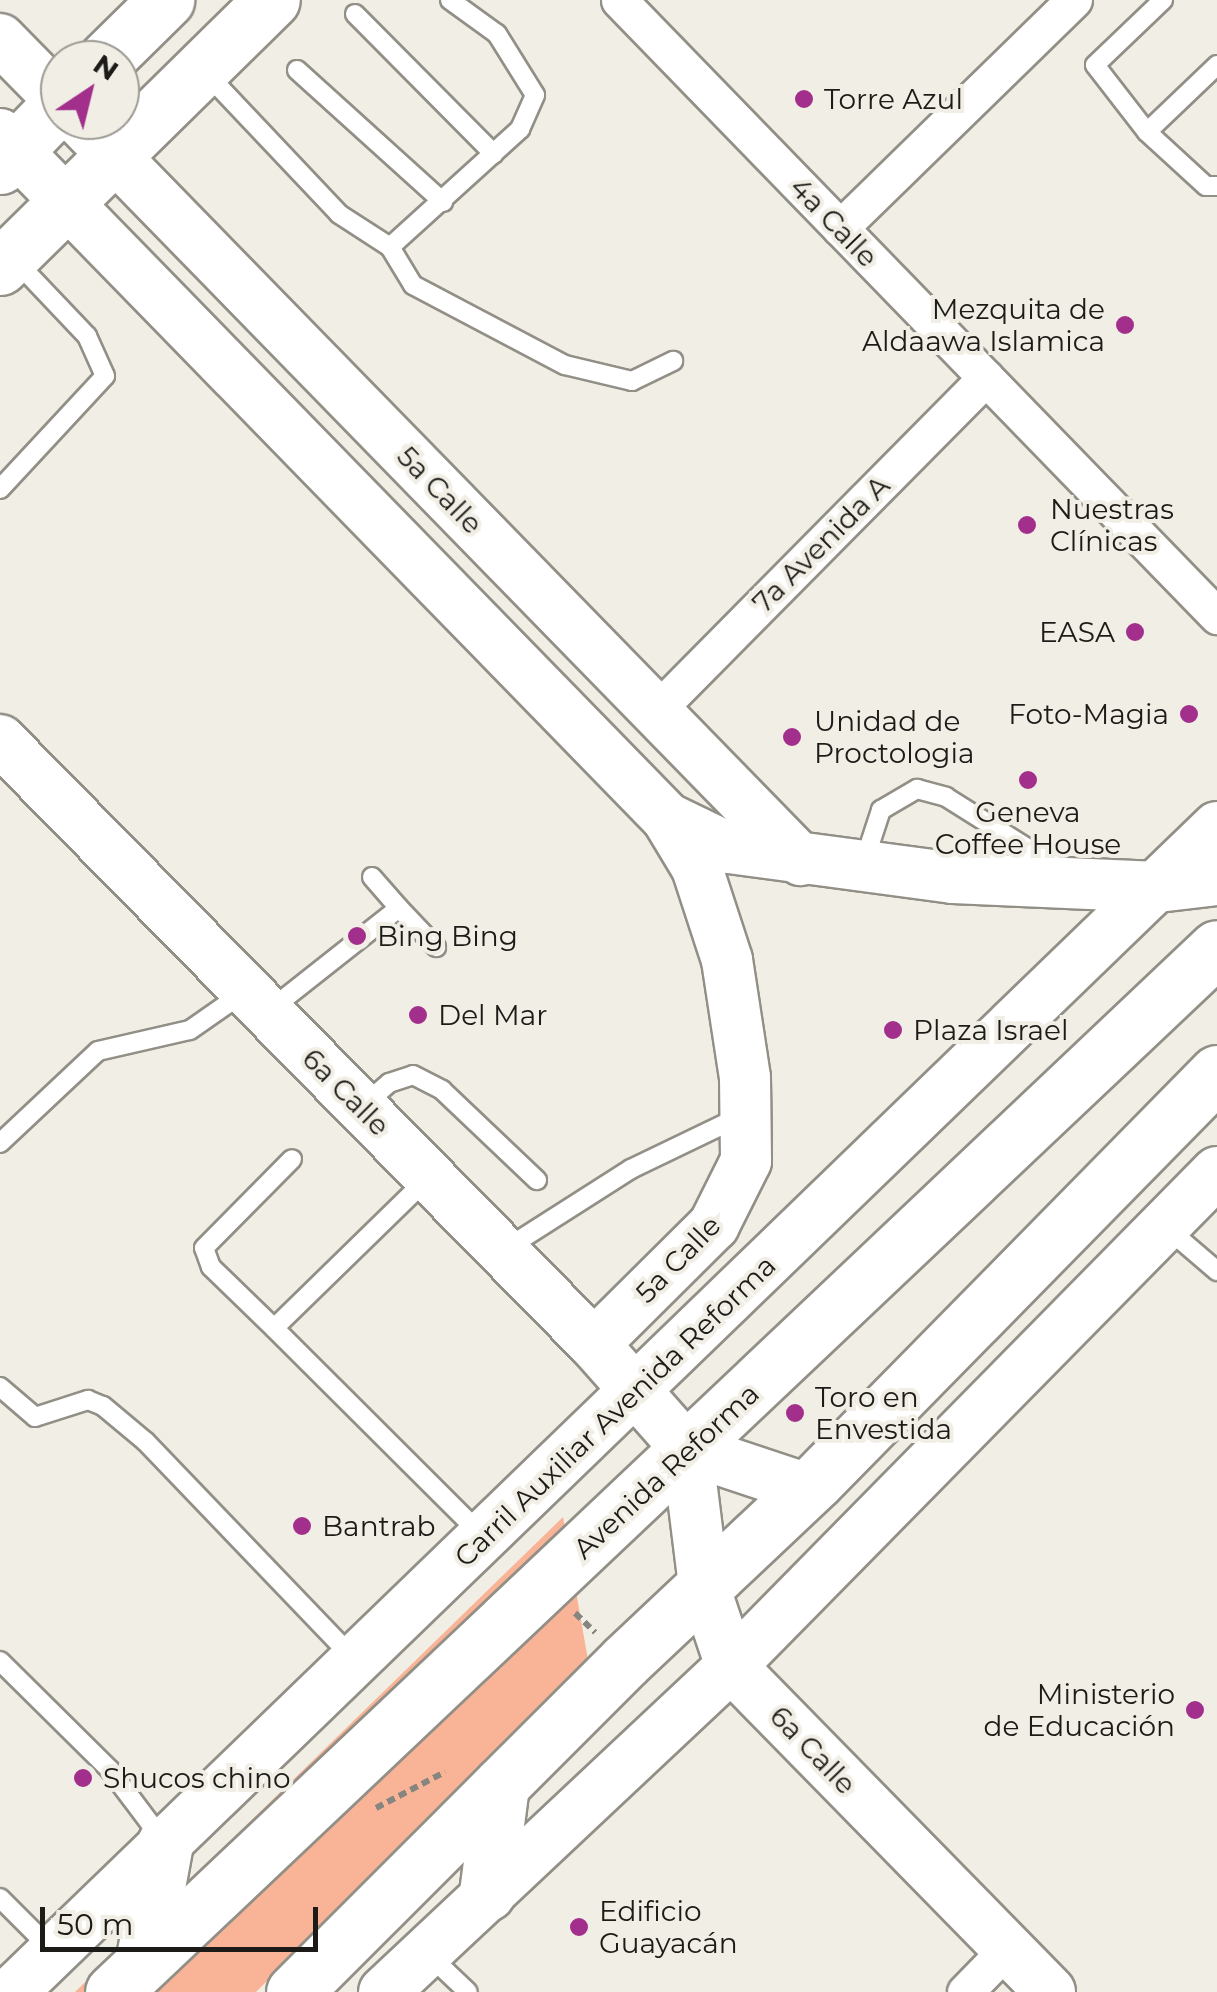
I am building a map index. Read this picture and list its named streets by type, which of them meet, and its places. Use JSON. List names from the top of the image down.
{
  "streets": {
    "main road": [
      "5a Calle",
      "6a Calle",
      "Carril Auxiliar Avenida Reforma",
      "Avenida Reforma"
    ],
    "street": ["4a Calle", "7a Avenida A"]
  },
  "crossings": [
    ["4a Calle", "7a Avenida A"],
    ["5a Calle", "7a Avenida A"],
    ["5a Calle", "6a Calle"],
    ["5a Calle", "Carril Auxiliar Avenida Reforma"],
    ["6a Calle", "Carril Auxiliar Avenida Reforma"],
    ["6a Calle", "Avenida Reforma"]
  ],
  "places": [
    "Torre Azul",
    "Mezquita de Aldaawa Islamica",
    "Nuestras Clínicas",
    "EASA",
    "Foto-Magia",
    "Unidad de Proctologia",
    "Geneva Coffee House",
    "Bing Bing",
    "Del Mar",
    "Plaza Israel",
    "Toro en Envestida",
    "Bantrab",
    "Ministerio de Educación",
    "Shucos chino",
    "Edificio Guayacán"
  ],
  "scale_bar": "50 m",
  "north": "top right"
}
